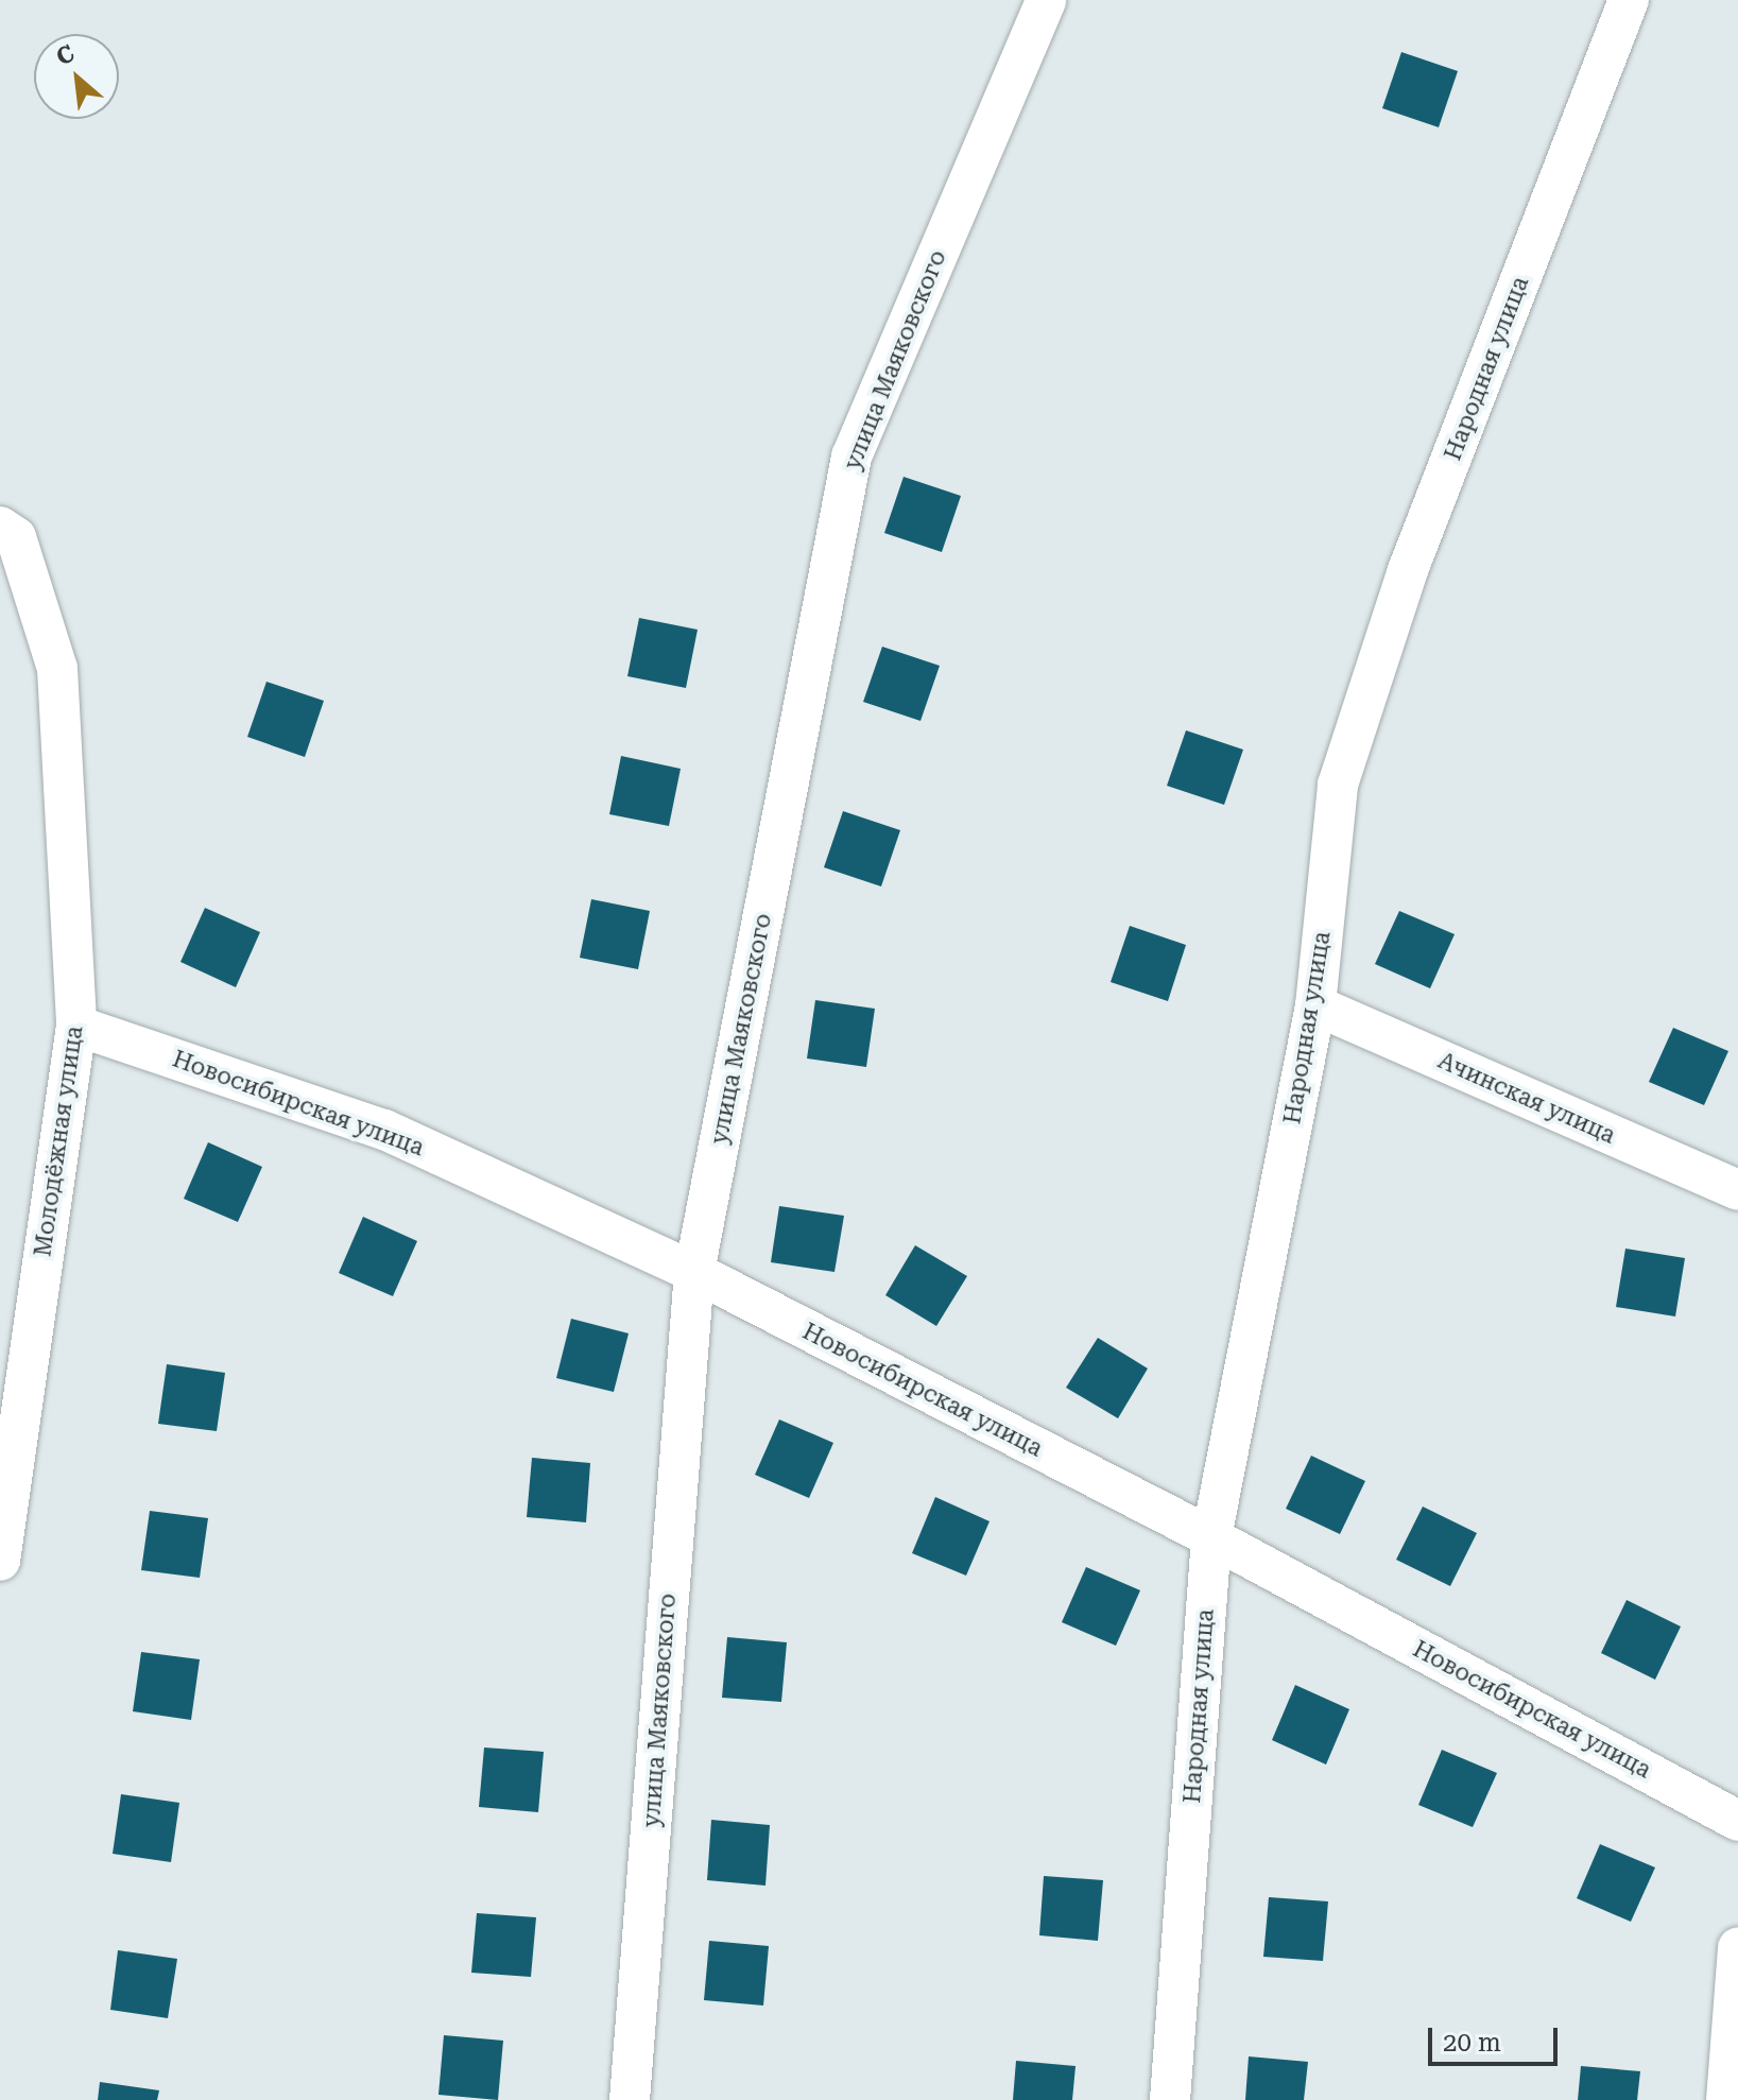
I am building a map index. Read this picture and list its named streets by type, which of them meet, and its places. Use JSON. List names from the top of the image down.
{
  "streets": {
    "street": [
      "улица Маяковского",
      "Народная улица",
      "Ачинская улица",
      "Новосибирская улица",
      "Молодёжная улица"
    ]
  },
  "crossings": [
    ["улица Маяковского", "Новосибирская улица"],
    ["Народная улица", "Ачинская улица"],
    ["Народная улица", "Новосибирская улица"],
    ["Новосибирская улица", "Молодёжная улица"]
  ],
  "scale_bar": "20 m",
  "north": "top left"
}
